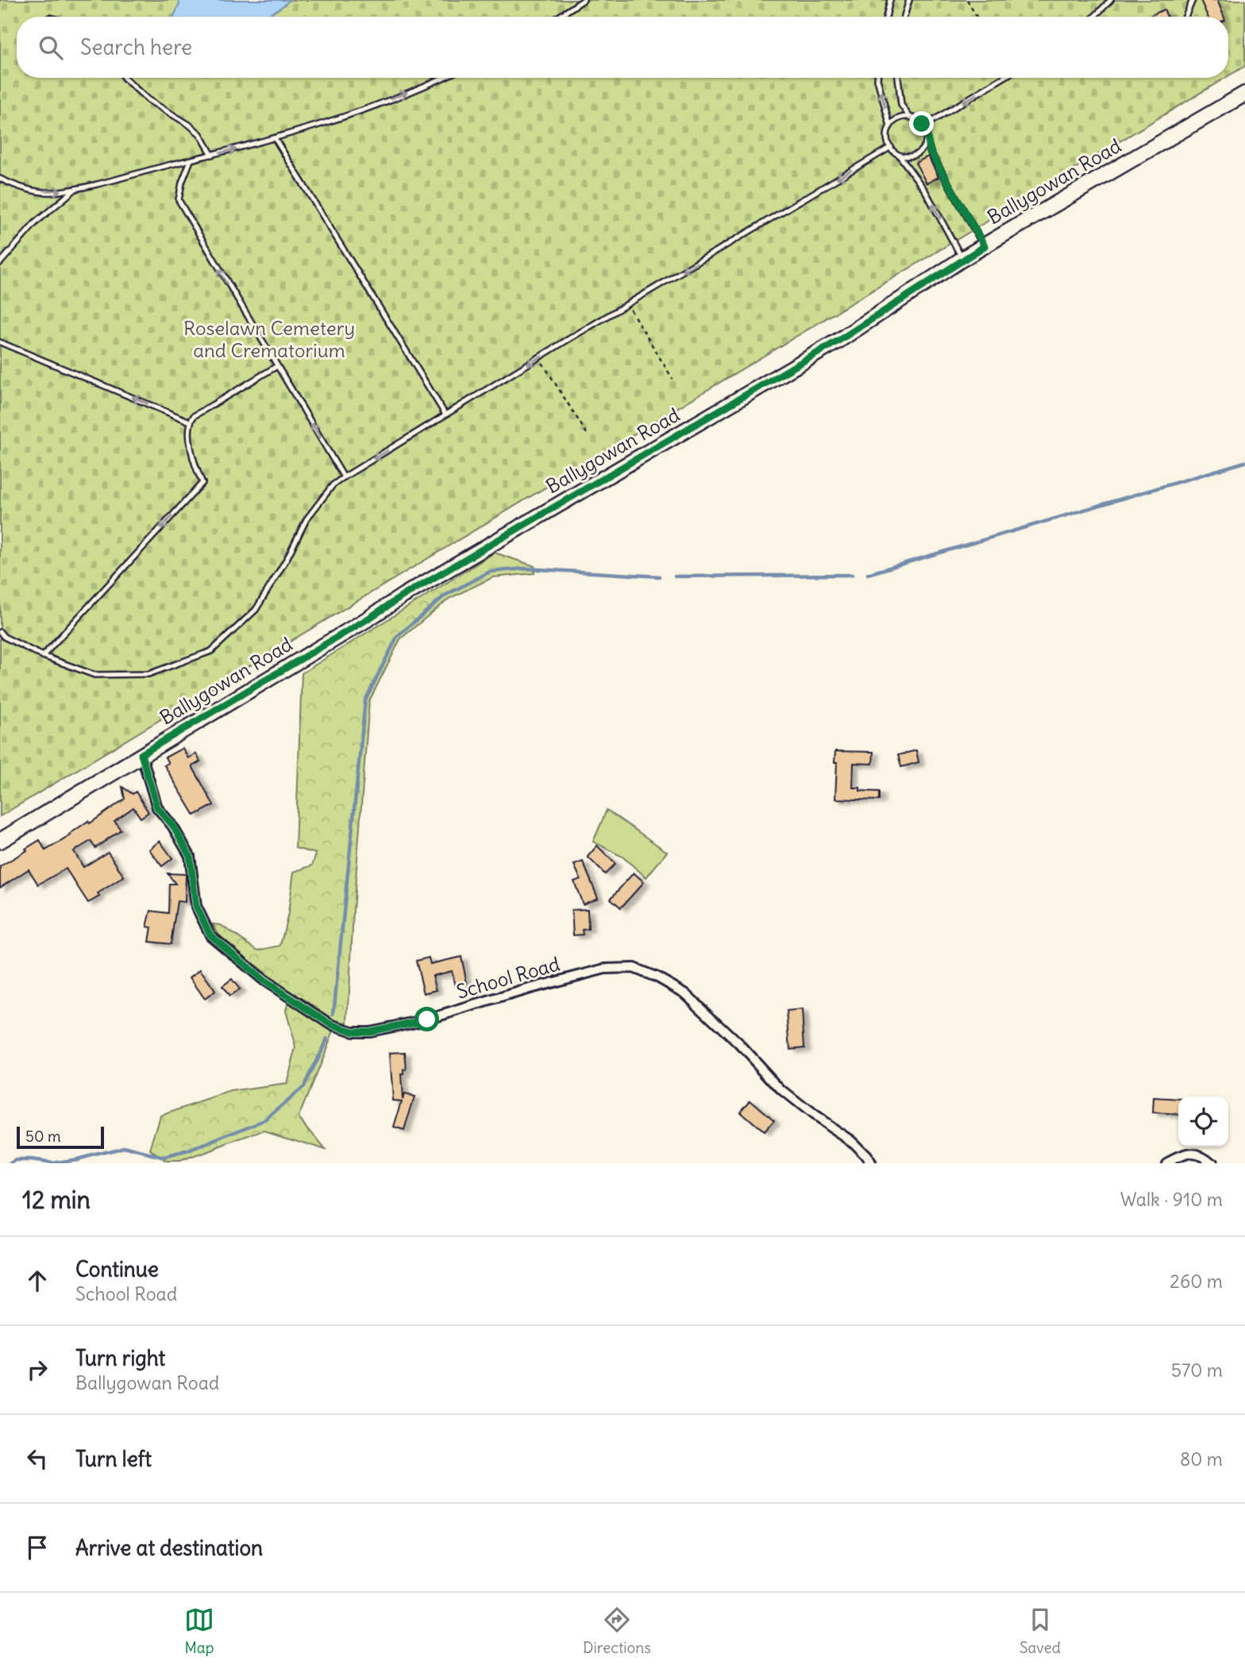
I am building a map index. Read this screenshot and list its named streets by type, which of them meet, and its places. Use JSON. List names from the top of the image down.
{
  "streets": {
    "main road": ["Ballygowan Road"],
    "street": ["School Road"]
  },
  "crossings": [
    ["Ballygowan Road", "School Road"]
  ],
  "parks": ["Roselawn Cemetery and Crematorium"],
  "scale_bar": "50 m",
  "page": {
    "search": "Search here",
    "scale": "50 m",
    "heading": ["12 min", "Walk · 910 m"],
    "list": [
      ["Continue", "School Road", "260 m"],
      ["Turn right", "Ballygowan Road", "570 m"],
      ["Turn left", "80 m"],
      "Arrive at destination"
    ],
    "nav": ["Map", "Directions", "Saved"]
  }
}
